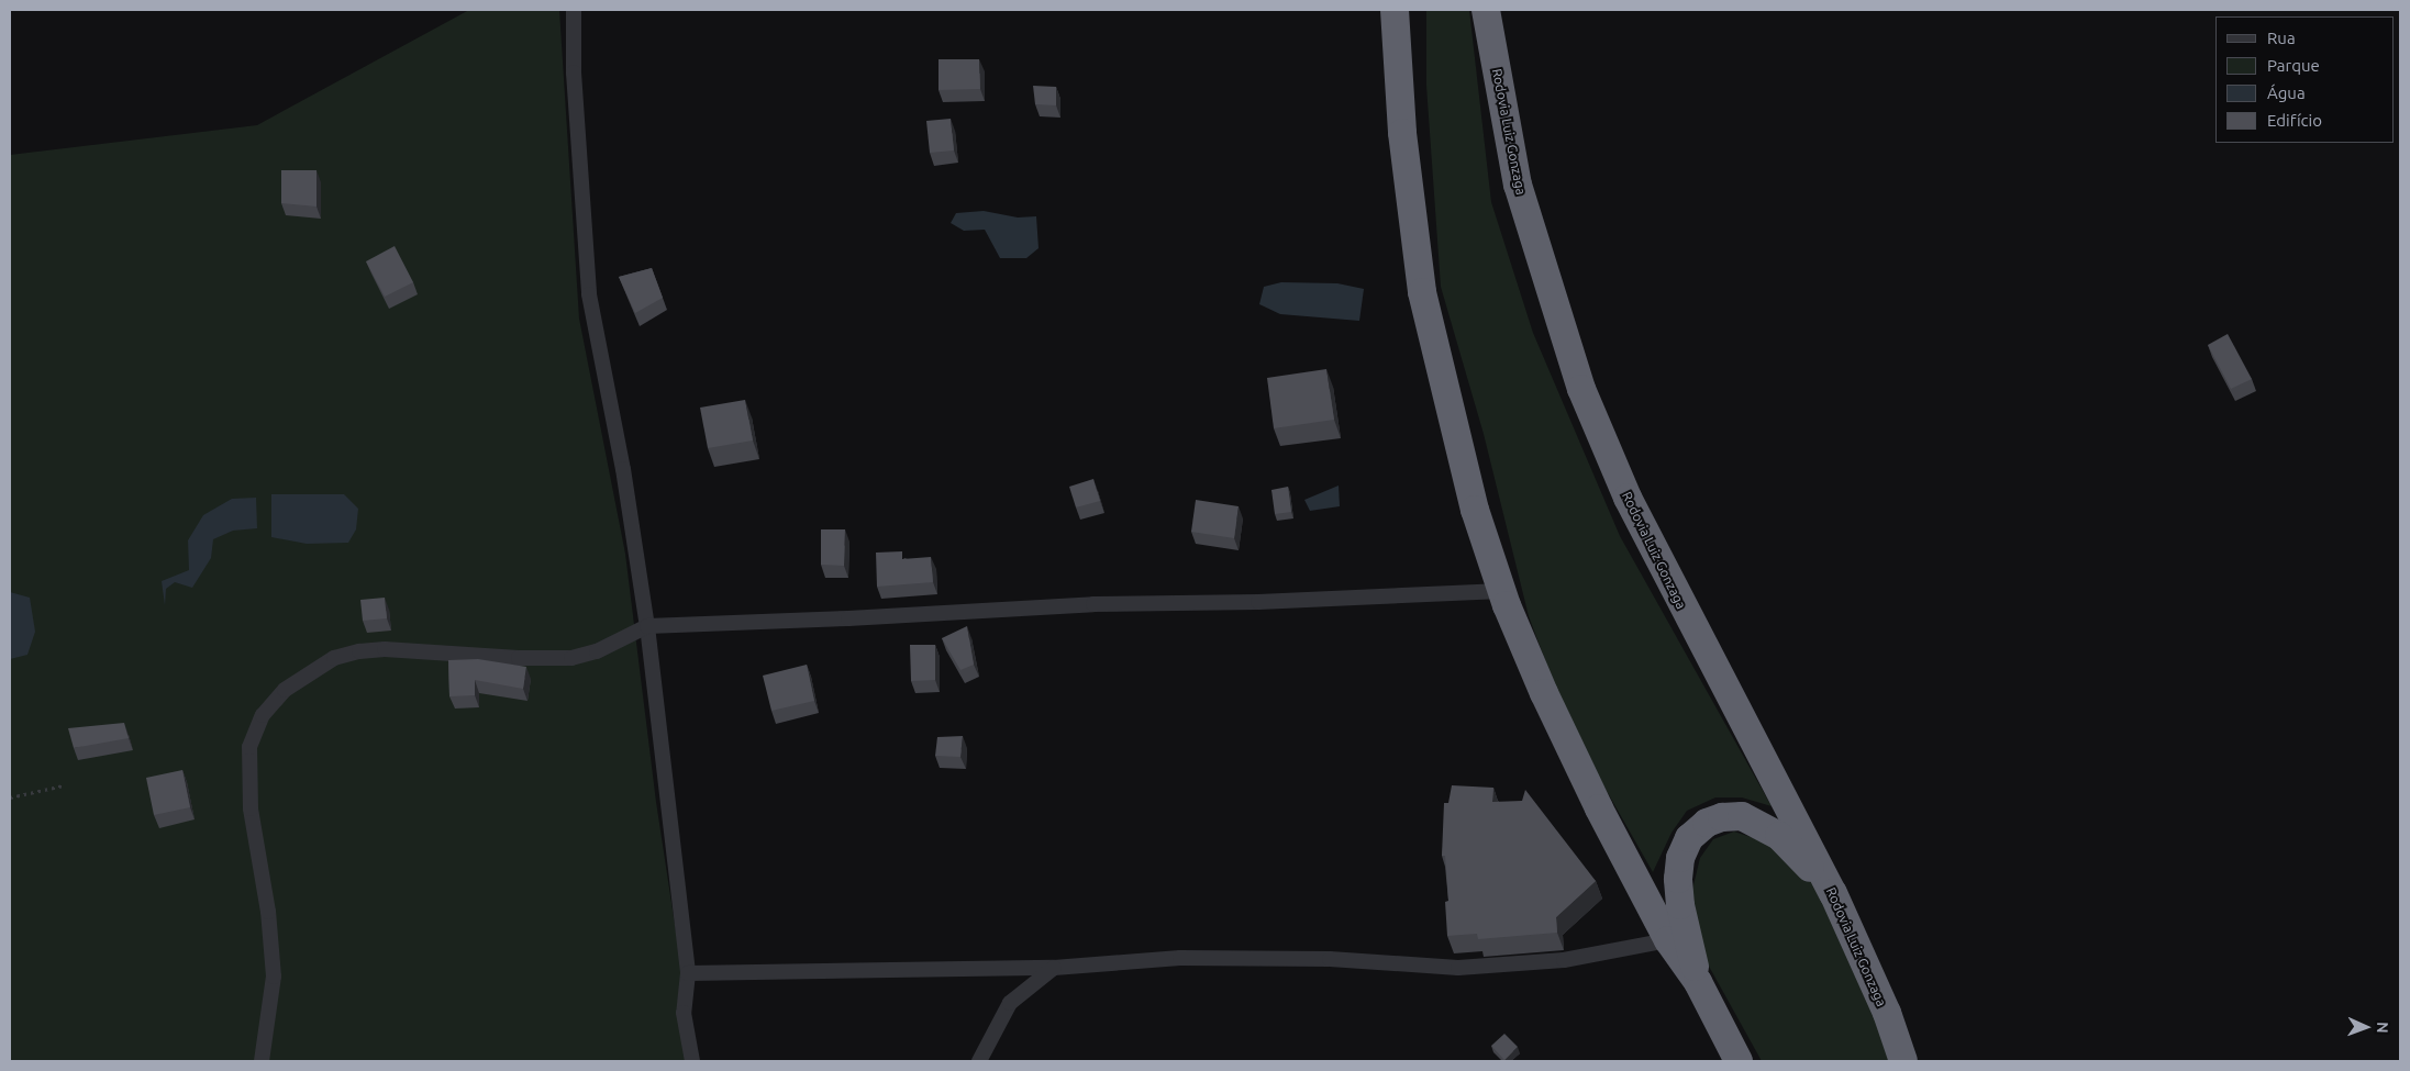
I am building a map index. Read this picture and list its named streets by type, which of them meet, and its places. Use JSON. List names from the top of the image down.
{
  "streets": {
    "highway": ["Rodovia Luiz Gonzaga"]
  },
  "legend": [
    "Rua",
    "Parque",
    "Água",
    "Edifício"
  ],
  "north": "right"
}
